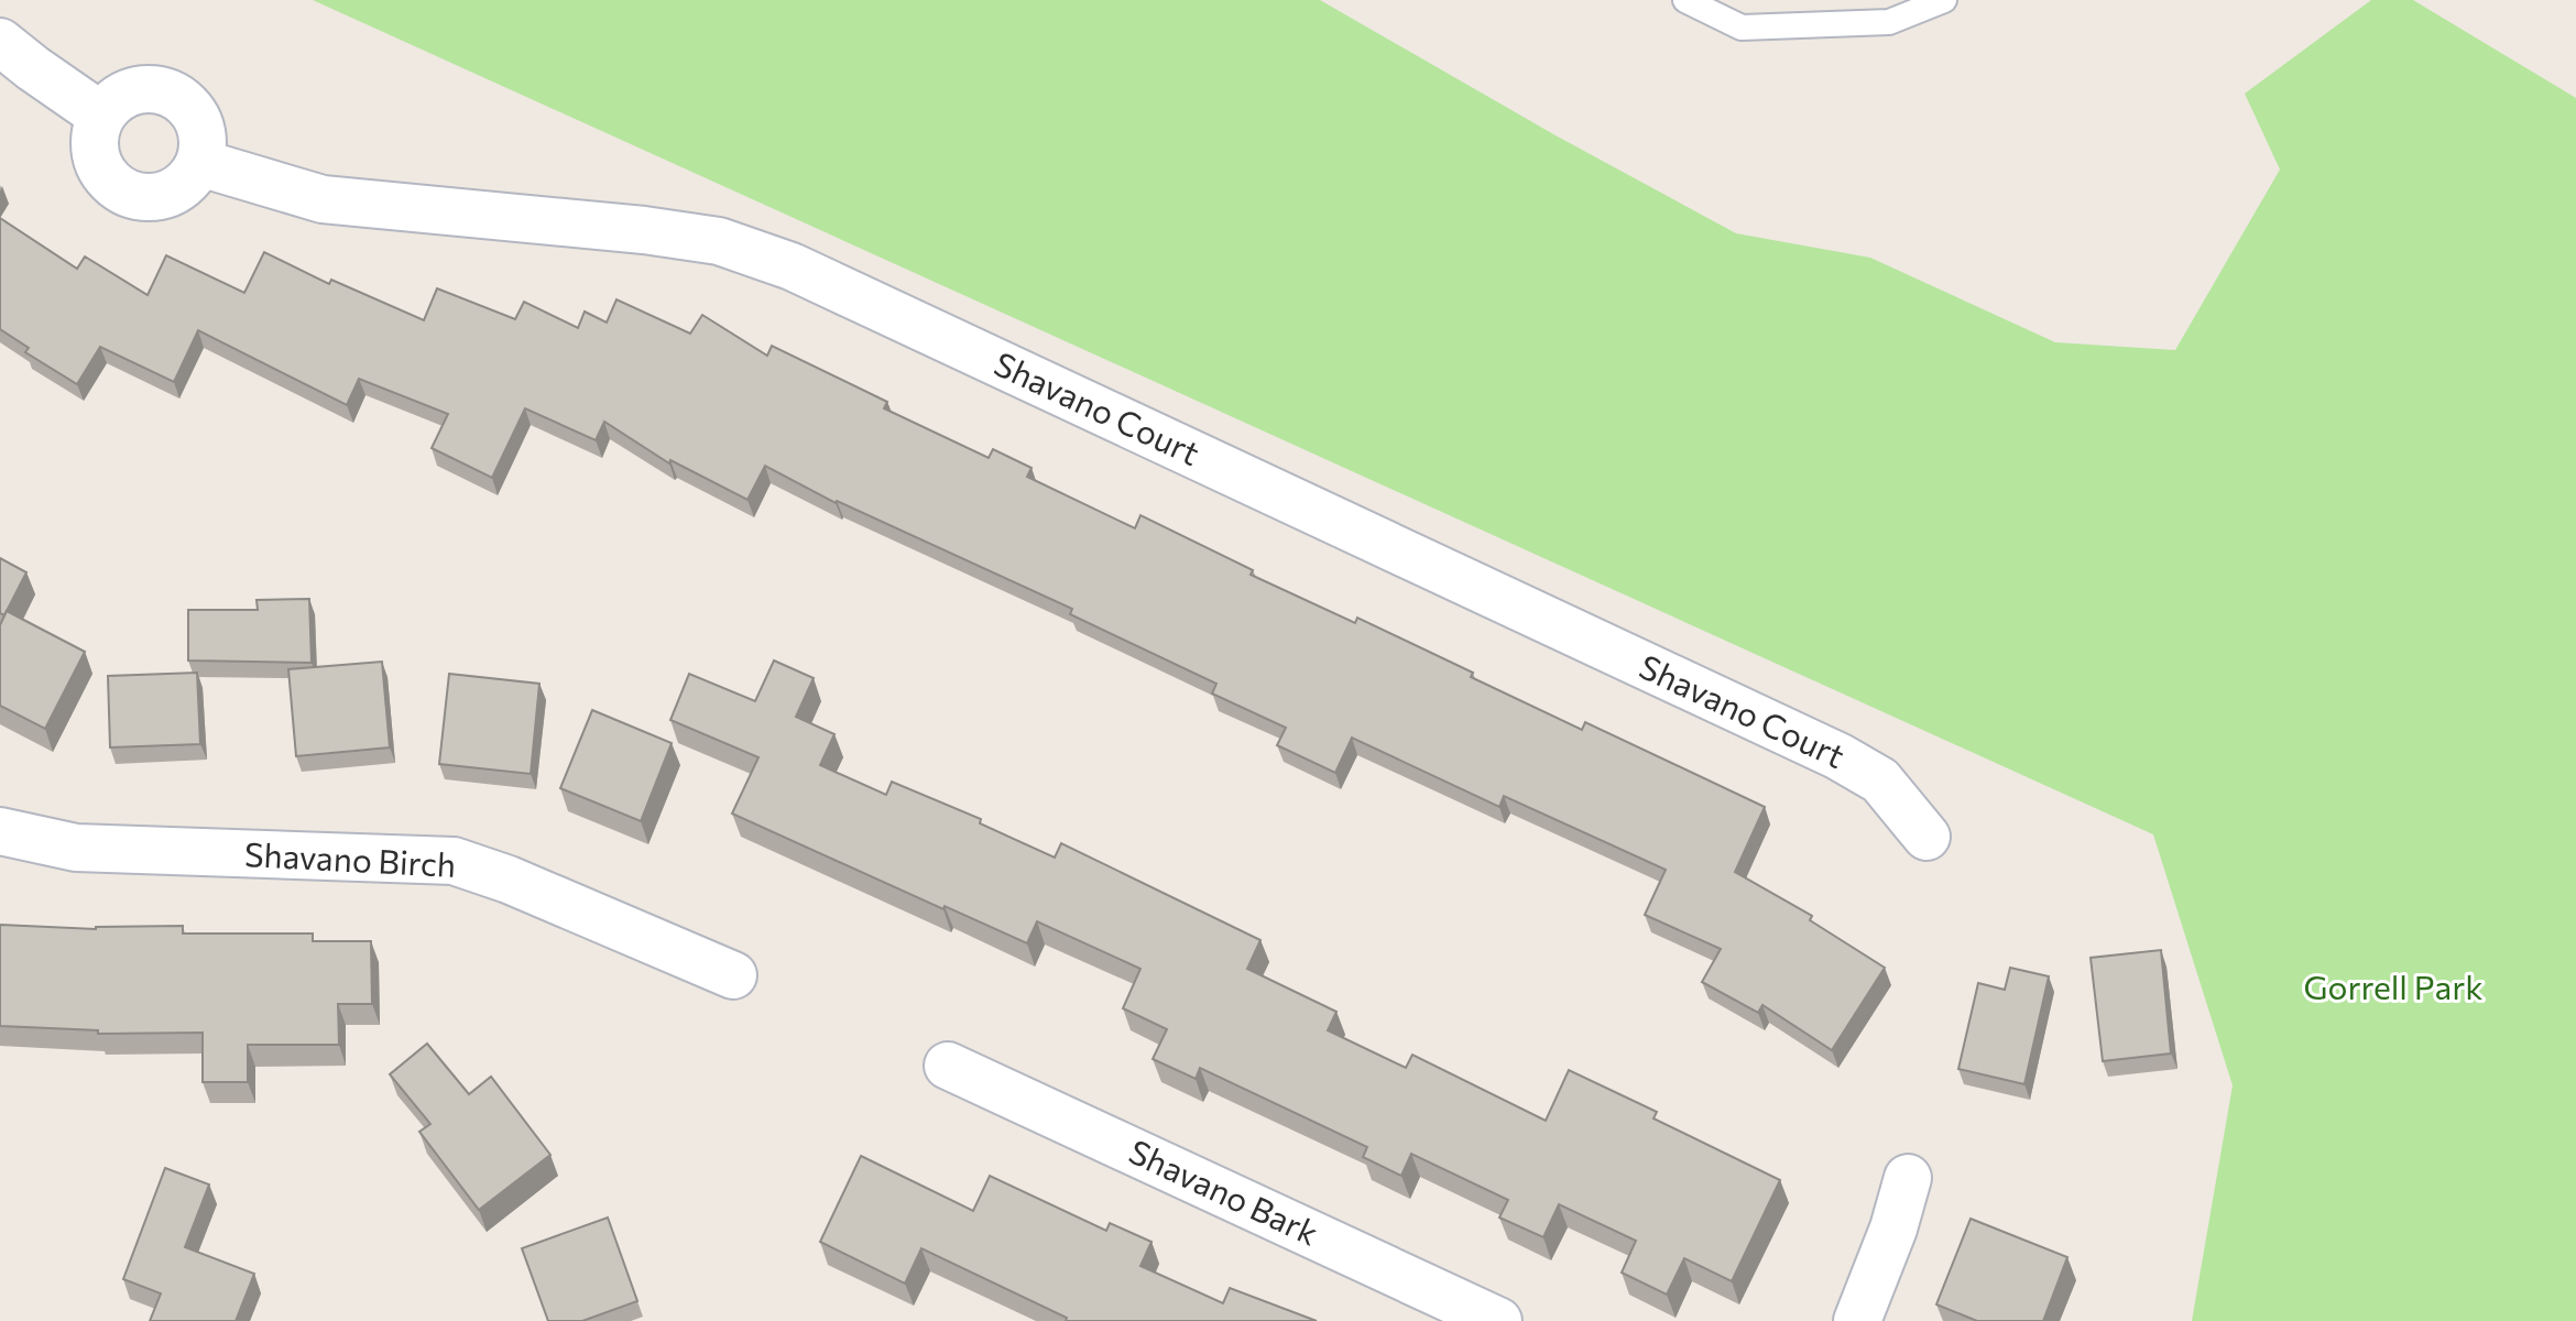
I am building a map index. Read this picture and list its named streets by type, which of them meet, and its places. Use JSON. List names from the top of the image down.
{
  "streets": {
    "street": ["Shavano Court", "Shavano Birch", "Shavano Bark"]
  },
  "parks": ["Gorrell Park"]
}
